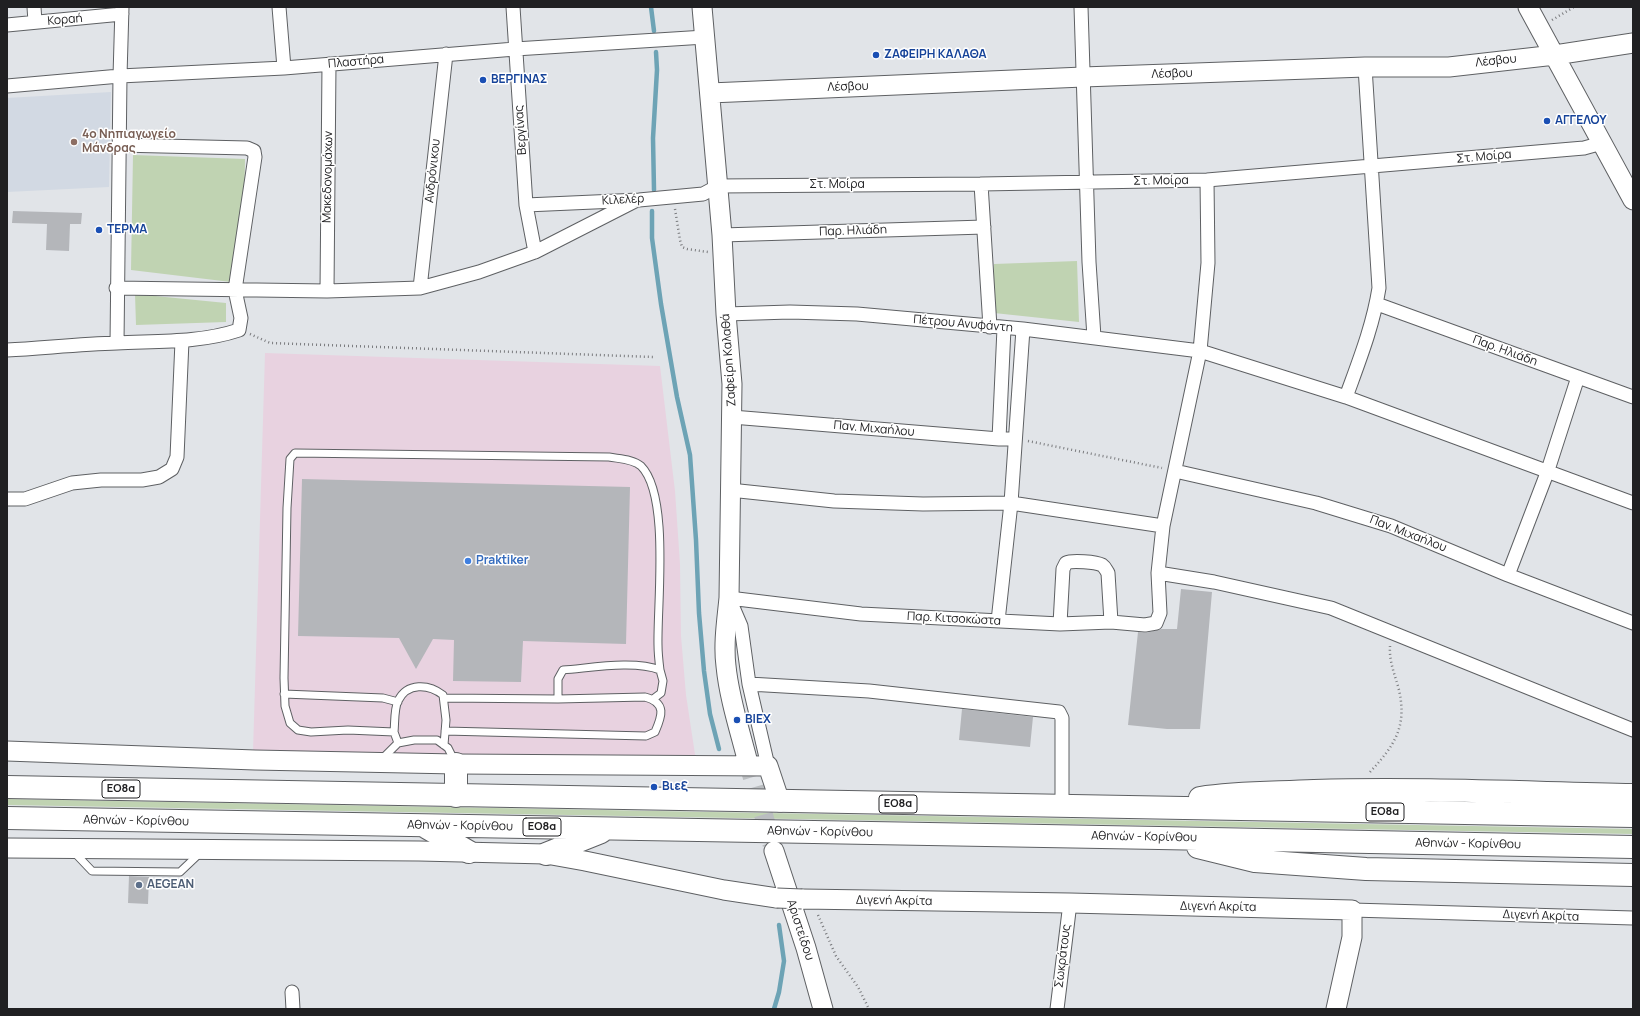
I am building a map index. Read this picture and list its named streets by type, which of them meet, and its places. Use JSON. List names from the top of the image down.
{
  "streets": {
    "highway": ["ΕΟ8α", "Αθηνών - Κορίνθου"],
    "street": [
      "Κοραή",
      "Λέσβου",
      "Πλαστήρα",
      "Βεργίνας",
      "Στ. Μοίρα",
      "Ανδρόνικου",
      "Μακεδονομάχων",
      "Κιλελέρ",
      "Παρ. Ηλιάδη",
      "Πέτρου Ανυφάντη",
      "Ζαφείρη Καλαθά",
      "Παν. Μιχαήλου",
      "Παρ. Κιτσοκώστα",
      "Διγενή Ακρίτα",
      "Αριστείδου",
      "Σωκράτους"
    ]
  },
  "crossings": [
    ["Λέσβου", "Ζαφείρη Καλαθά"],
    ["Πλαστήρα", "Βεργίνας"],
    ["Πλαστήρα", "Ανδρόνικου"],
    ["Πλαστήρα", "Μακεδονομάχων"],
    ["Πλαστήρα", "Ζαφείρη Καλαθά"],
    ["Βεργίνας", "Κιλελέρ"],
    ["Στ. Μοίρα", "Κιλελέρ"],
    ["Στ. Μοίρα", "Ζαφείρη Καλαθά"],
    ["Κιλελέρ", "Ζαφείρη Καλαθά"],
    ["Παρ. Ηλιάδη", "Ζαφείρη Καλαθά"],
    ["Πέτρου Ανυφάντη", "Ζαφείρη Καλαθά"],
    ["Ζαφείρη Καλαθά", "Παν. Μιχαήλου"],
    ["Ζαφείρη Καλαθά", "Παρ. Κιτσοκώστα"],
    ["Διγενή Ακρίτα", "Σωκράτους"]
  ],
  "places": [
    "ΖΑΦΕΙΡΗ ΚΑΛΑΘΑ",
    "ΒΕΡΓΙΝΑΣ",
    "ΑΓΓΕΛΟΥ",
    "4ο Νηπιαγωγείο Μάνδρας",
    "ΤΕΡΜΑ",
    "Praktiker",
    "ΒΙΕΧ",
    "Βιεξ",
    "AEGEAN"
  ]
}
